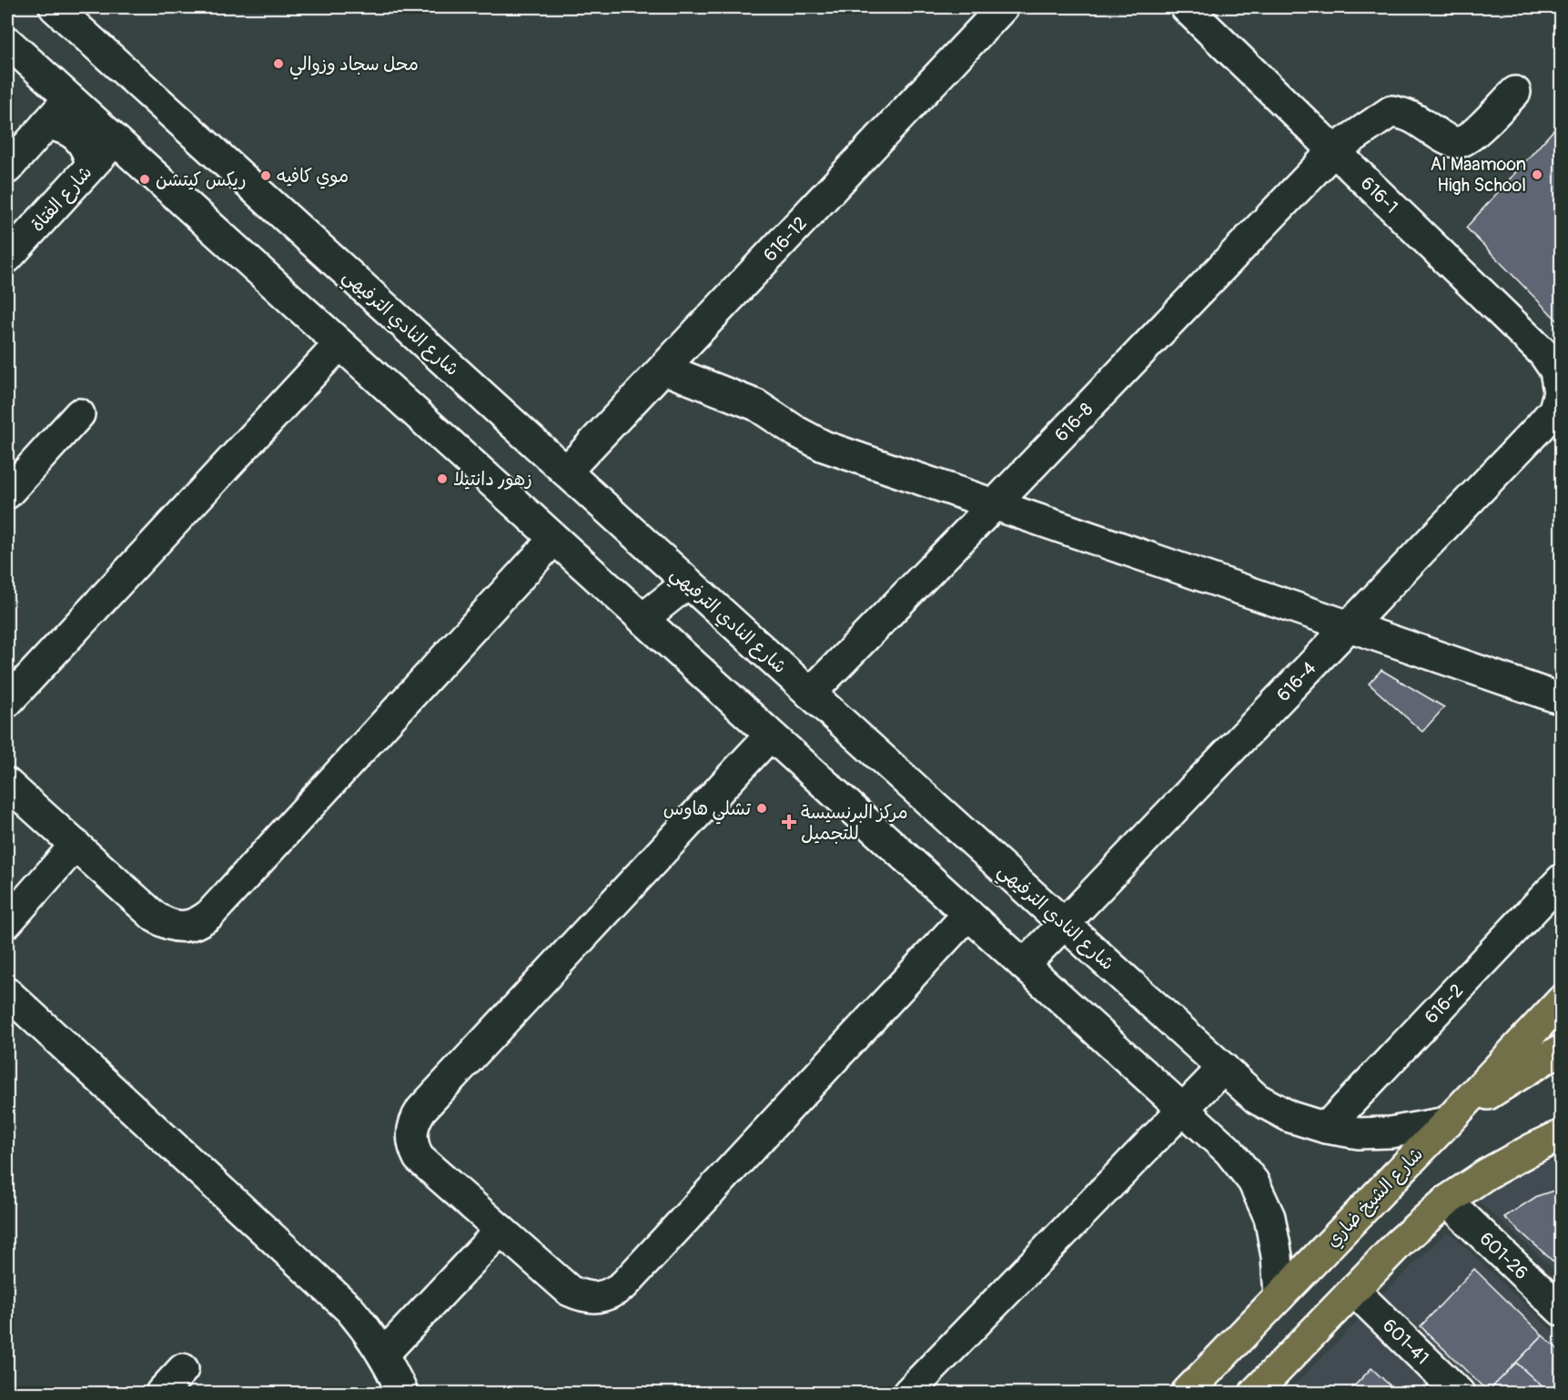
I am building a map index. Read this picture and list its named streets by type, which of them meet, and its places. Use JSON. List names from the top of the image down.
{
  "streets": {
    "main road": ["شارع الشيخ ضاري"],
    "street": [
      "616-1",
      "شارع الفتاة",
      "616-12",
      "شارع النادي الترفيهي",
      "616-8",
      "616-4",
      "616-2",
      "601-26",
      "601-41"
    ]
  },
  "crossings": [
    ["616-1", "616-8"],
    ["616-1", "616-4"],
    ["616-12", "شارع النادي الترفيهي"],
    ["شارع النادي الترفيهي", "616-8"],
    ["شارع النادي الترفيهي", "616-4"],
    ["شارع النادي الترفيهي", "616-2"],
    ["شارع النادي الترفيهي", "شارع الشيخ ضاري"]
  ],
  "places": {
    "other": [
      "محل سجاد وزوالي",
      "Al Maamoon High School",
      "موي كافيه",
      "ريكس كيتشن",
      "زهور دانتيلا",
      "تشلي هاوس"
    ],
    "health": ["مركز البرنسيسة للتجميل"]
  }
}
